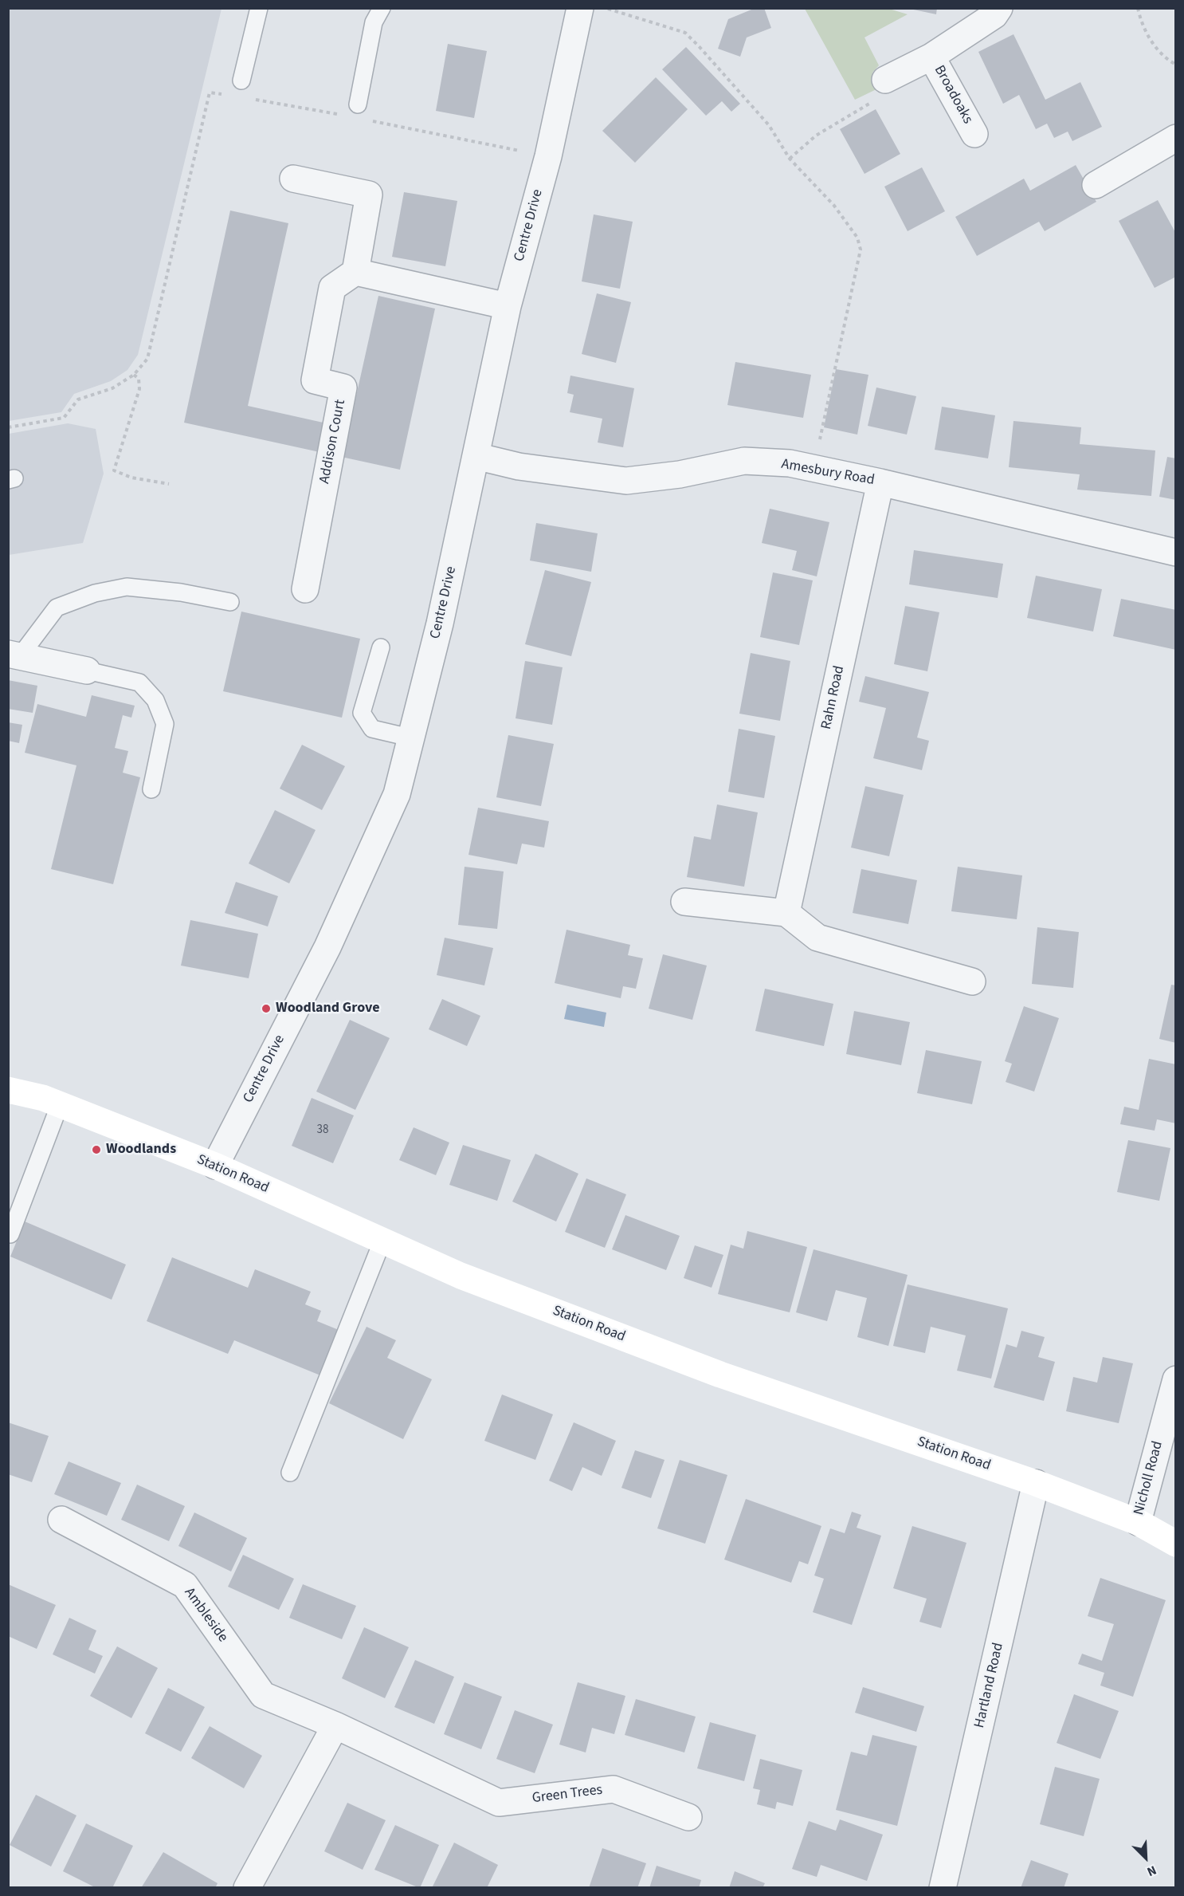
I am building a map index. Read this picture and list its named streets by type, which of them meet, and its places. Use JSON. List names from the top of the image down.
{
  "streets": {
    "street": [
      "Broadoaks",
      "Centre Drive",
      "Addison Court",
      "Amesbury Road",
      "Rahn Road",
      "Station Road",
      "Nicholl Road",
      "Ambleside",
      "Hartland Road",
      "Green Trees"
    ]
  },
  "crossings": [
    ["Centre Drive", "Amesbury Road"],
    ["Centre Drive", "Station Road"],
    ["Amesbury Road", "Rahn Road"],
    ["Station Road", "Nicholl Road"],
    ["Station Road", "Hartland Road"],
    ["Ambleside", "Green Trees"]
  ],
  "places": ["Woodland Grove", "Woodlands"],
  "house_numbers": ["38"],
  "north": "bottom right"
}
